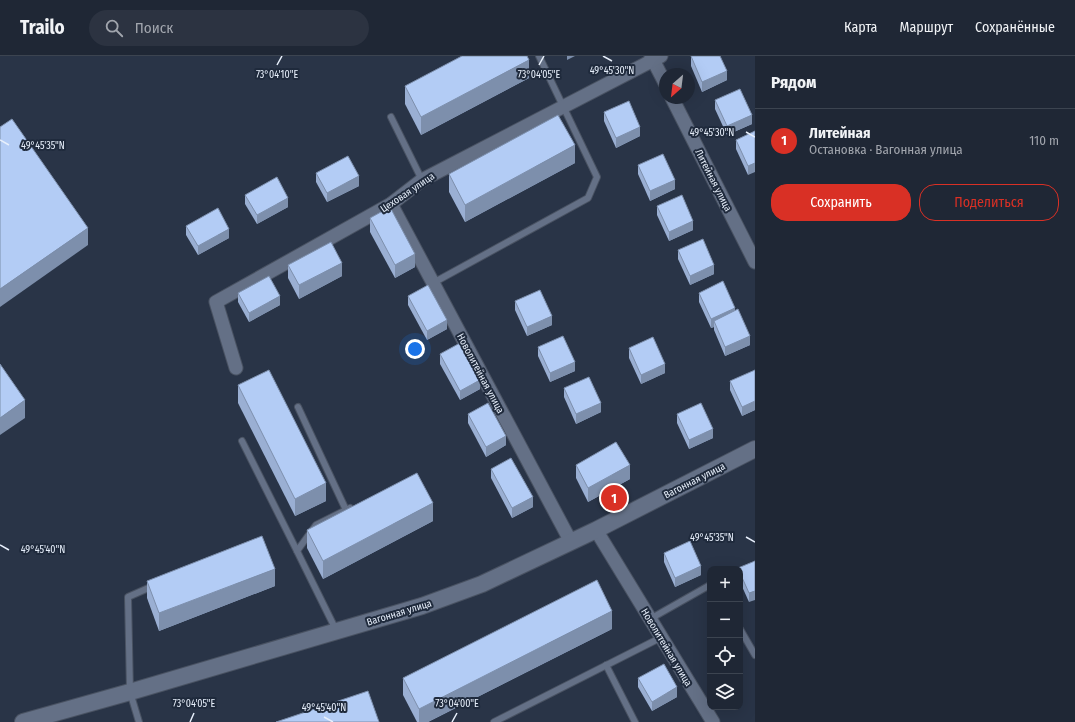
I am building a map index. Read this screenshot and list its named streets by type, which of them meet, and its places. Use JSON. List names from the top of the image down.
{
  "streets": {
    "street": [
      "Литейная улица",
      "Цеховая улица",
      "Новолитейная улица",
      "Вагонная улица"
    ]
  },
  "crossings": [
    ["Цеховая улица", "Новолитейная улица"],
    ["Новолитейная улица", "Вагонная улица"]
  ],
  "north": "bottom left",
  "page": {
    "header": "Trailo",
    "search": "Поиск",
    "nav": ["Карта", "Маршрут", "Сохранённые"],
    "heading": "Рядом",
    "list": [
      {
        "mark": "1",
        "name": "Литейная",
        "note": "Остановка · Вагонная улица",
        "value": "110 m"
      }
    ],
    "buttons": ["Сохранить", "Поделиться"],
    "pins": "1",
    "map_buttons": ["+", "−"]
  },
  "coordinates": [
    "49°45'30\"N",
    "73°04'10\"E",
    "73°04'05\"E",
    "49°45'35\"N",
    "49°45'40\"N",
    "73°04'00\"E"
  ]
}
